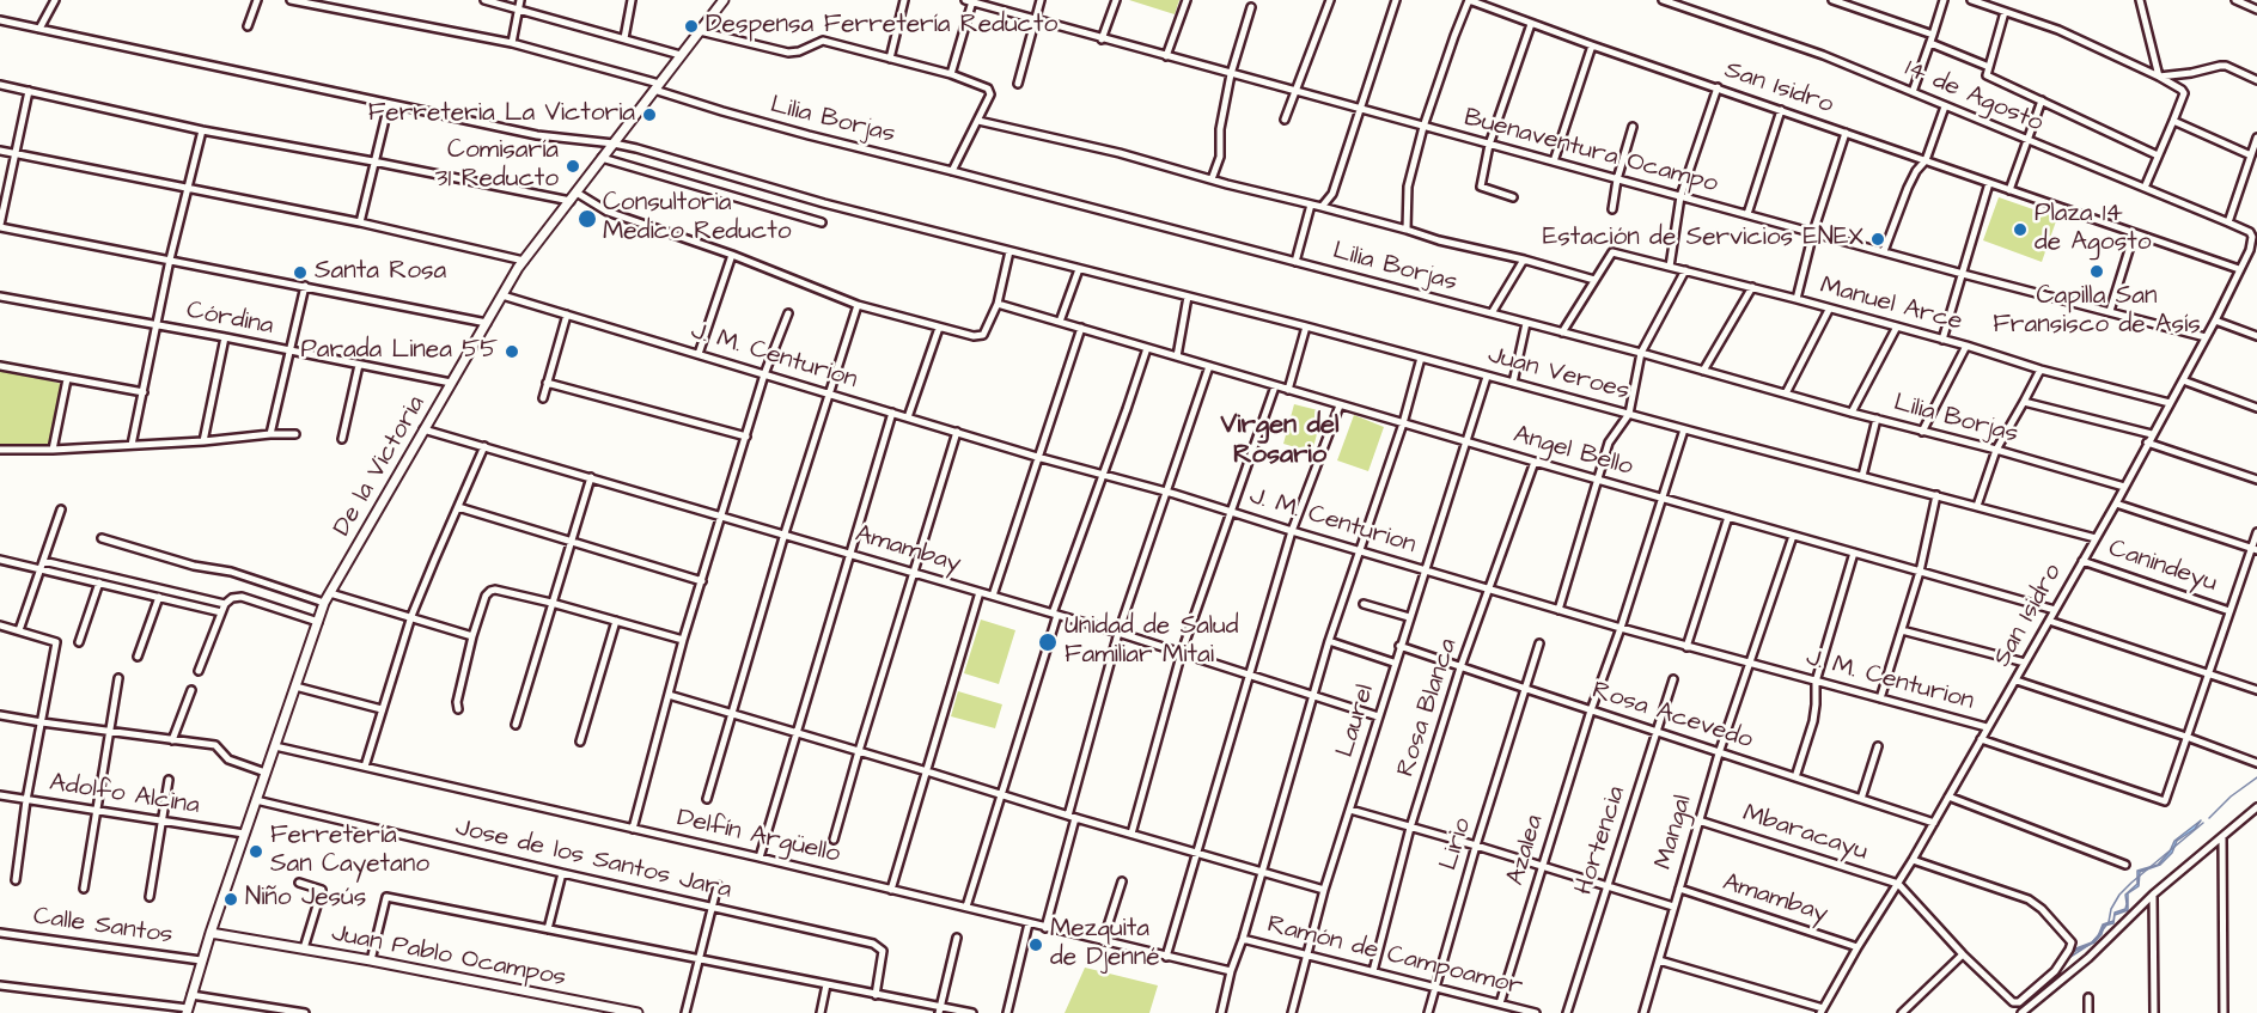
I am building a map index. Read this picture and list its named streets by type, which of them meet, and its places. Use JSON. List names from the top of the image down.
{
  "streets": {
    "main road": ["De la Victoria", "Juan Pablo Ocampos"],
    "street": [
      "San Isidro",
      "14 de Agosto",
      "Lilia Borjas",
      "Buenaventura Ocampo",
      "Manuel Arce",
      "Córdina",
      "J. M. Centurion",
      "Juan Veroes",
      "Angel Bello",
      "Amambay",
      "Canindeyu",
      "Rosa Blanca",
      "Rosa Acevedo",
      "Laurel",
      "Adolfo Alcina",
      "Mangal",
      "Mbaracayu",
      "Delfín Argüello",
      "Hortencia",
      "Lirio",
      "Azalea",
      "Jose de los Santos Jara",
      "Calle Santos",
      "Ramón de Campoamor"
    ]
  },
  "crossings": [
    ["San Isidro", "14 de Agosto"],
    ["San Isidro", "Lilia Borjas"],
    ["San Isidro", "Buenaventura Ocampo"],
    ["San Isidro", "Manuel Arce"],
    ["San Isidro", "J. M. Centurion"],
    ["San Isidro", "Juan Veroes"],
    ["San Isidro", "Angel Bello"],
    ["San Isidro", "Amambay"],
    ["San Isidro", "Canindeyu"],
    ["San Isidro", "Rosa Acevedo"],
    ["San Isidro", "Mbaracayu"],
    ["Lilia Borjas", "De la Victoria"],
    ["Córdina", "De la Victoria"],
    ["J. M. Centurion", "De la Victoria"],
    ["J. M. Centurion", "Rosa Blanca"],
    ["J. M. Centurion", "Laurel"],
    ["J. M. Centurion", "Mangal"],
    ["J. M. Centurion", "Azalea"],
    ["Juan Veroes", "De la Victoria"],
    ["Juan Veroes", "Laurel"],
    ["Juan Veroes", "Azalea"],
    ["Angel Bello", "Rosa Blanca"],
    ["Angel Bello", "Laurel"],
    ["Angel Bello", "Mangal"],
    ["Angel Bello", "Azalea"],
    ["De la Victoria", "Amambay"],
    ["De la Victoria", "Adolfo Alcina"],
    ["De la Victoria", "Delfín Argüello"],
    ["De la Victoria", "Jose de los Santos Jara"],
    ["De la Victoria", "Calle Santos"],
    ["De la Victoria", "Juan Pablo Ocampos"],
    ["Amambay", "Laurel"],
    ["Amambay", "Mangal"],
    ["Rosa Blanca", "Rosa Acevedo"],
    ["Rosa Blanca", "Ramón de Campoamor"],
    ["Rosa Acevedo", "Laurel"],
    ["Rosa Acevedo", "Mangal"],
    ["Rosa Acevedo", "Hortencia"],
    ["Rosa Acevedo", "Lirio"],
    ["Rosa Acevedo", "Azalea"],
    ["Laurel", "Ramón de Campoamor"],
    ["Mangal", "Mbaracayu"],
    ["Lirio", "Ramón de Campoamor"],
    ["Azalea", "Ramón de Campoamor"]
  ],
  "districts": ["Virgen del Rosario"],
  "places": [
    "Despensa Ferretería Reducto",
    "Ferreteria La Victoria",
    "Comisaría 31 Reducto",
    "Consultoria Medico Reducto",
    "Plaza 14 de Agosto",
    "Estación de Servicios ENEX",
    "Capilla San Fransisco de Asís",
    "Santa Rosa",
    "Parada Linea 55",
    "Unidad de Salud Familiar Mitai",
    "Ferretería San Cayetano",
    "Niño Jesús",
    "Mezquita de Djenné"
  ]
}
